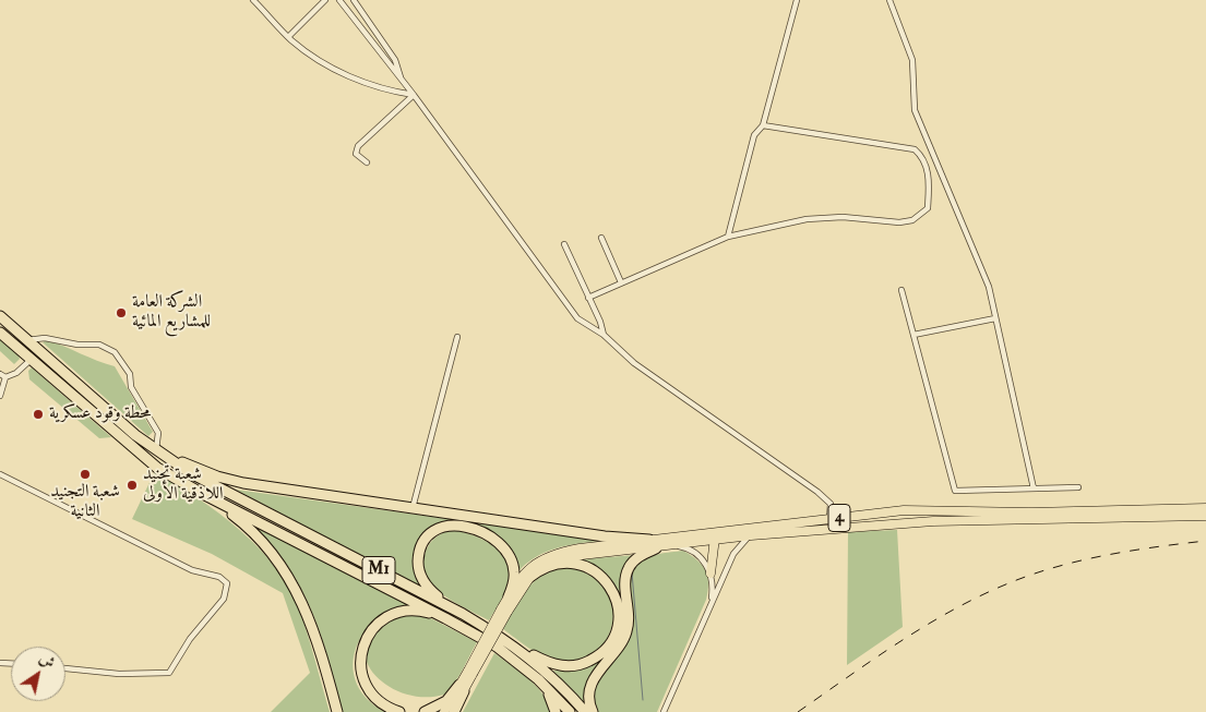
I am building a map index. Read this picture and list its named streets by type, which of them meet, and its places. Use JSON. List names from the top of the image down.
{
  "streets": {
    "highway": ["M1"],
    "main road": ["4"]
  },
  "places": [
    "الشركة العامة للمشاريع المائية",
    "محطة وقود عسكرية",
    "شعبة التجنيد الثانية",
    "شعبة تجنيد اللاذقية الأولى"
  ],
  "north": "top right"
}
